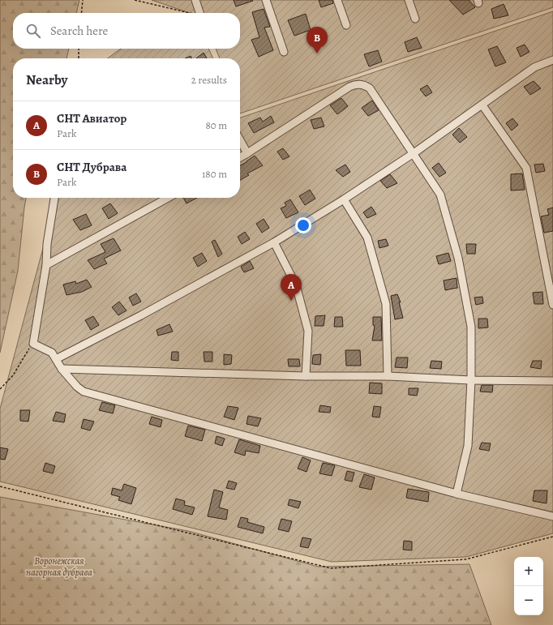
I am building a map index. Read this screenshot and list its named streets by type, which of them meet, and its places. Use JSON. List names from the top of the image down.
{
  "parks": ["Воронежская нагорная дубрава"],
  "page": {
    "search": "Search here",
    "pins": ["B", "A"],
    "heading": ["Nearby", "2 results"],
    "list": [
      {
        "mark": "A",
        "name": "СНТ Авиатор",
        "note": "Park",
        "value": "80 m"
      },
      {
        "mark": "B",
        "name": "СНТ Дубрава",
        "note": "Park",
        "value": "180 m"
      }
    ],
    "map_buttons": ["+", "−"]
  }
}
